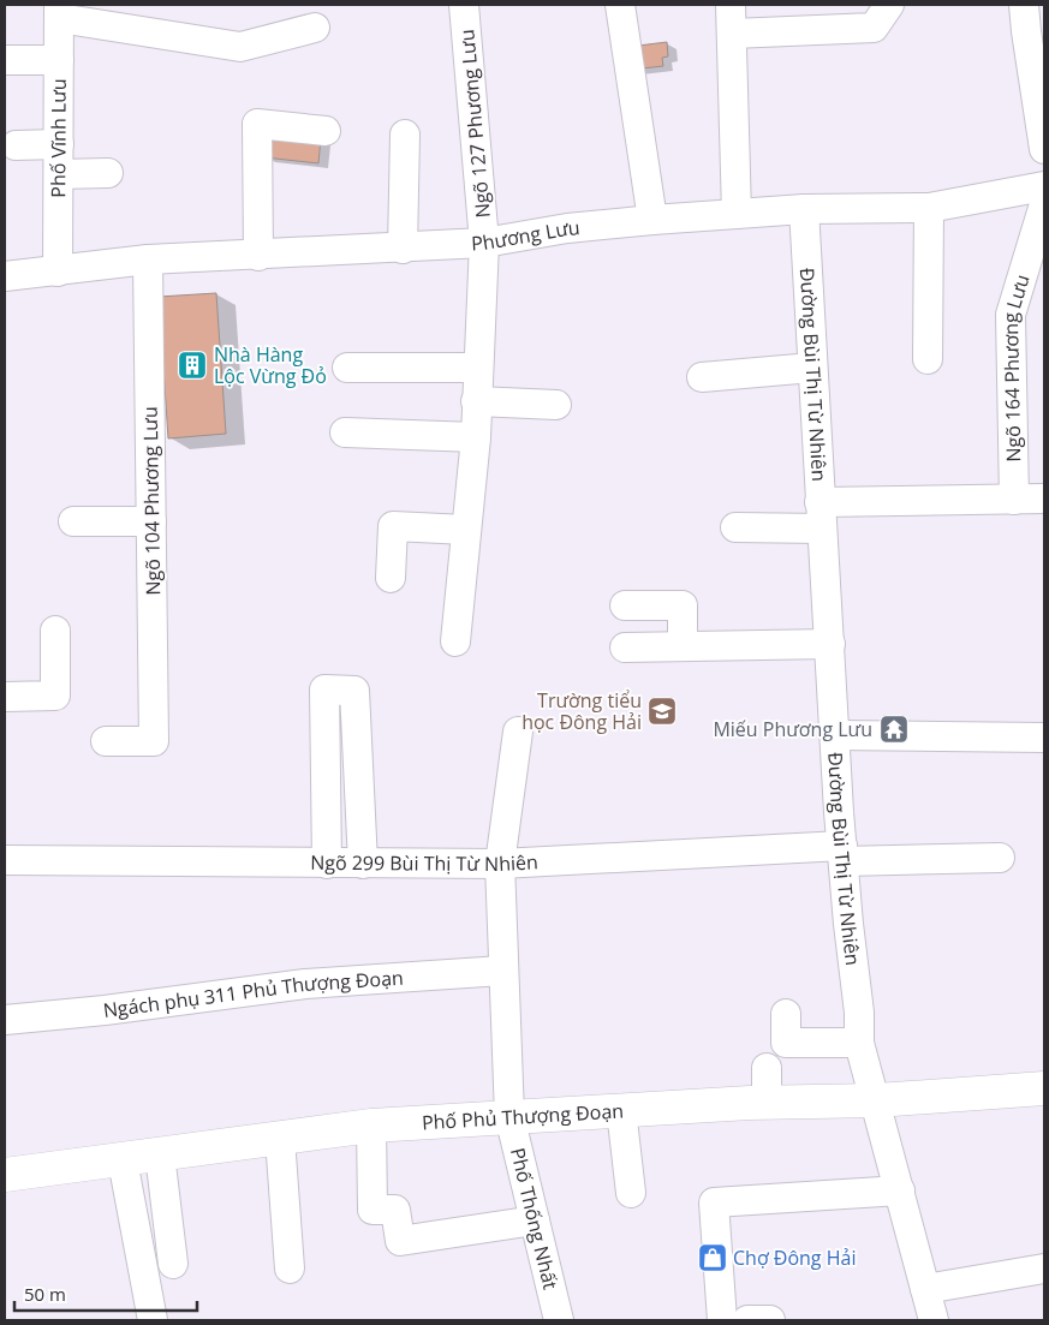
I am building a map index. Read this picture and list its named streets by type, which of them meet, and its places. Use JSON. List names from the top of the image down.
{
  "streets": {
    "main road": ["Phố Phủ Thượng Đoạn"],
    "street": [
      "Ngõ 127 Phương Lưu",
      "Phố Vĩnh Lưu",
      "Phương Lưu",
      "Ngõ 164 Phương Lưu",
      "Đường Bùi Thị Từ Nhiên",
      "Ngõ 104 Phương Lưu",
      "Ngõ 299 Bùi Thị Từ Nhiên",
      "Ngách phụ 311 Phủ Thượng Đoạn",
      "Phố Thống Nhất"
    ]
  },
  "crossings": [
    ["Ngõ 127 Phương Lưu", "Phương Lưu"],
    ["Phố Vĩnh Lưu", "Phương Lưu"],
    ["Phương Lưu", "Đường Bùi Thị Từ Nhiên"],
    ["Phương Lưu", "Ngõ 104 Phương Lưu"],
    ["Đường Bùi Thị Từ Nhiên", "Ngõ 299 Bùi Thị Từ Nhiên"],
    ["Đường Bùi Thị Từ Nhiên", "Phố Phủ Thượng Đoạn"],
    ["Ngõ 299 Bùi Thị Từ Nhiên", "Phố Thống Nhất"],
    ["Ngách phụ 311 Phủ Thượng Đoạn", "Phố Thống Nhất"],
    ["Phố Phủ Thượng Đoạn", "Phố Thống Nhất"]
  ],
  "places": {
    "building": ["Nhà Hàng Lộc Vừng Đỏ"],
    "school or university": ["Trường tiểu học Đông Hải"],
    "temple": ["Miếu Phương Lưu"],
    "shop": ["Chợ Đông Hải"]
  },
  "scale_bar": "50 m"
}
